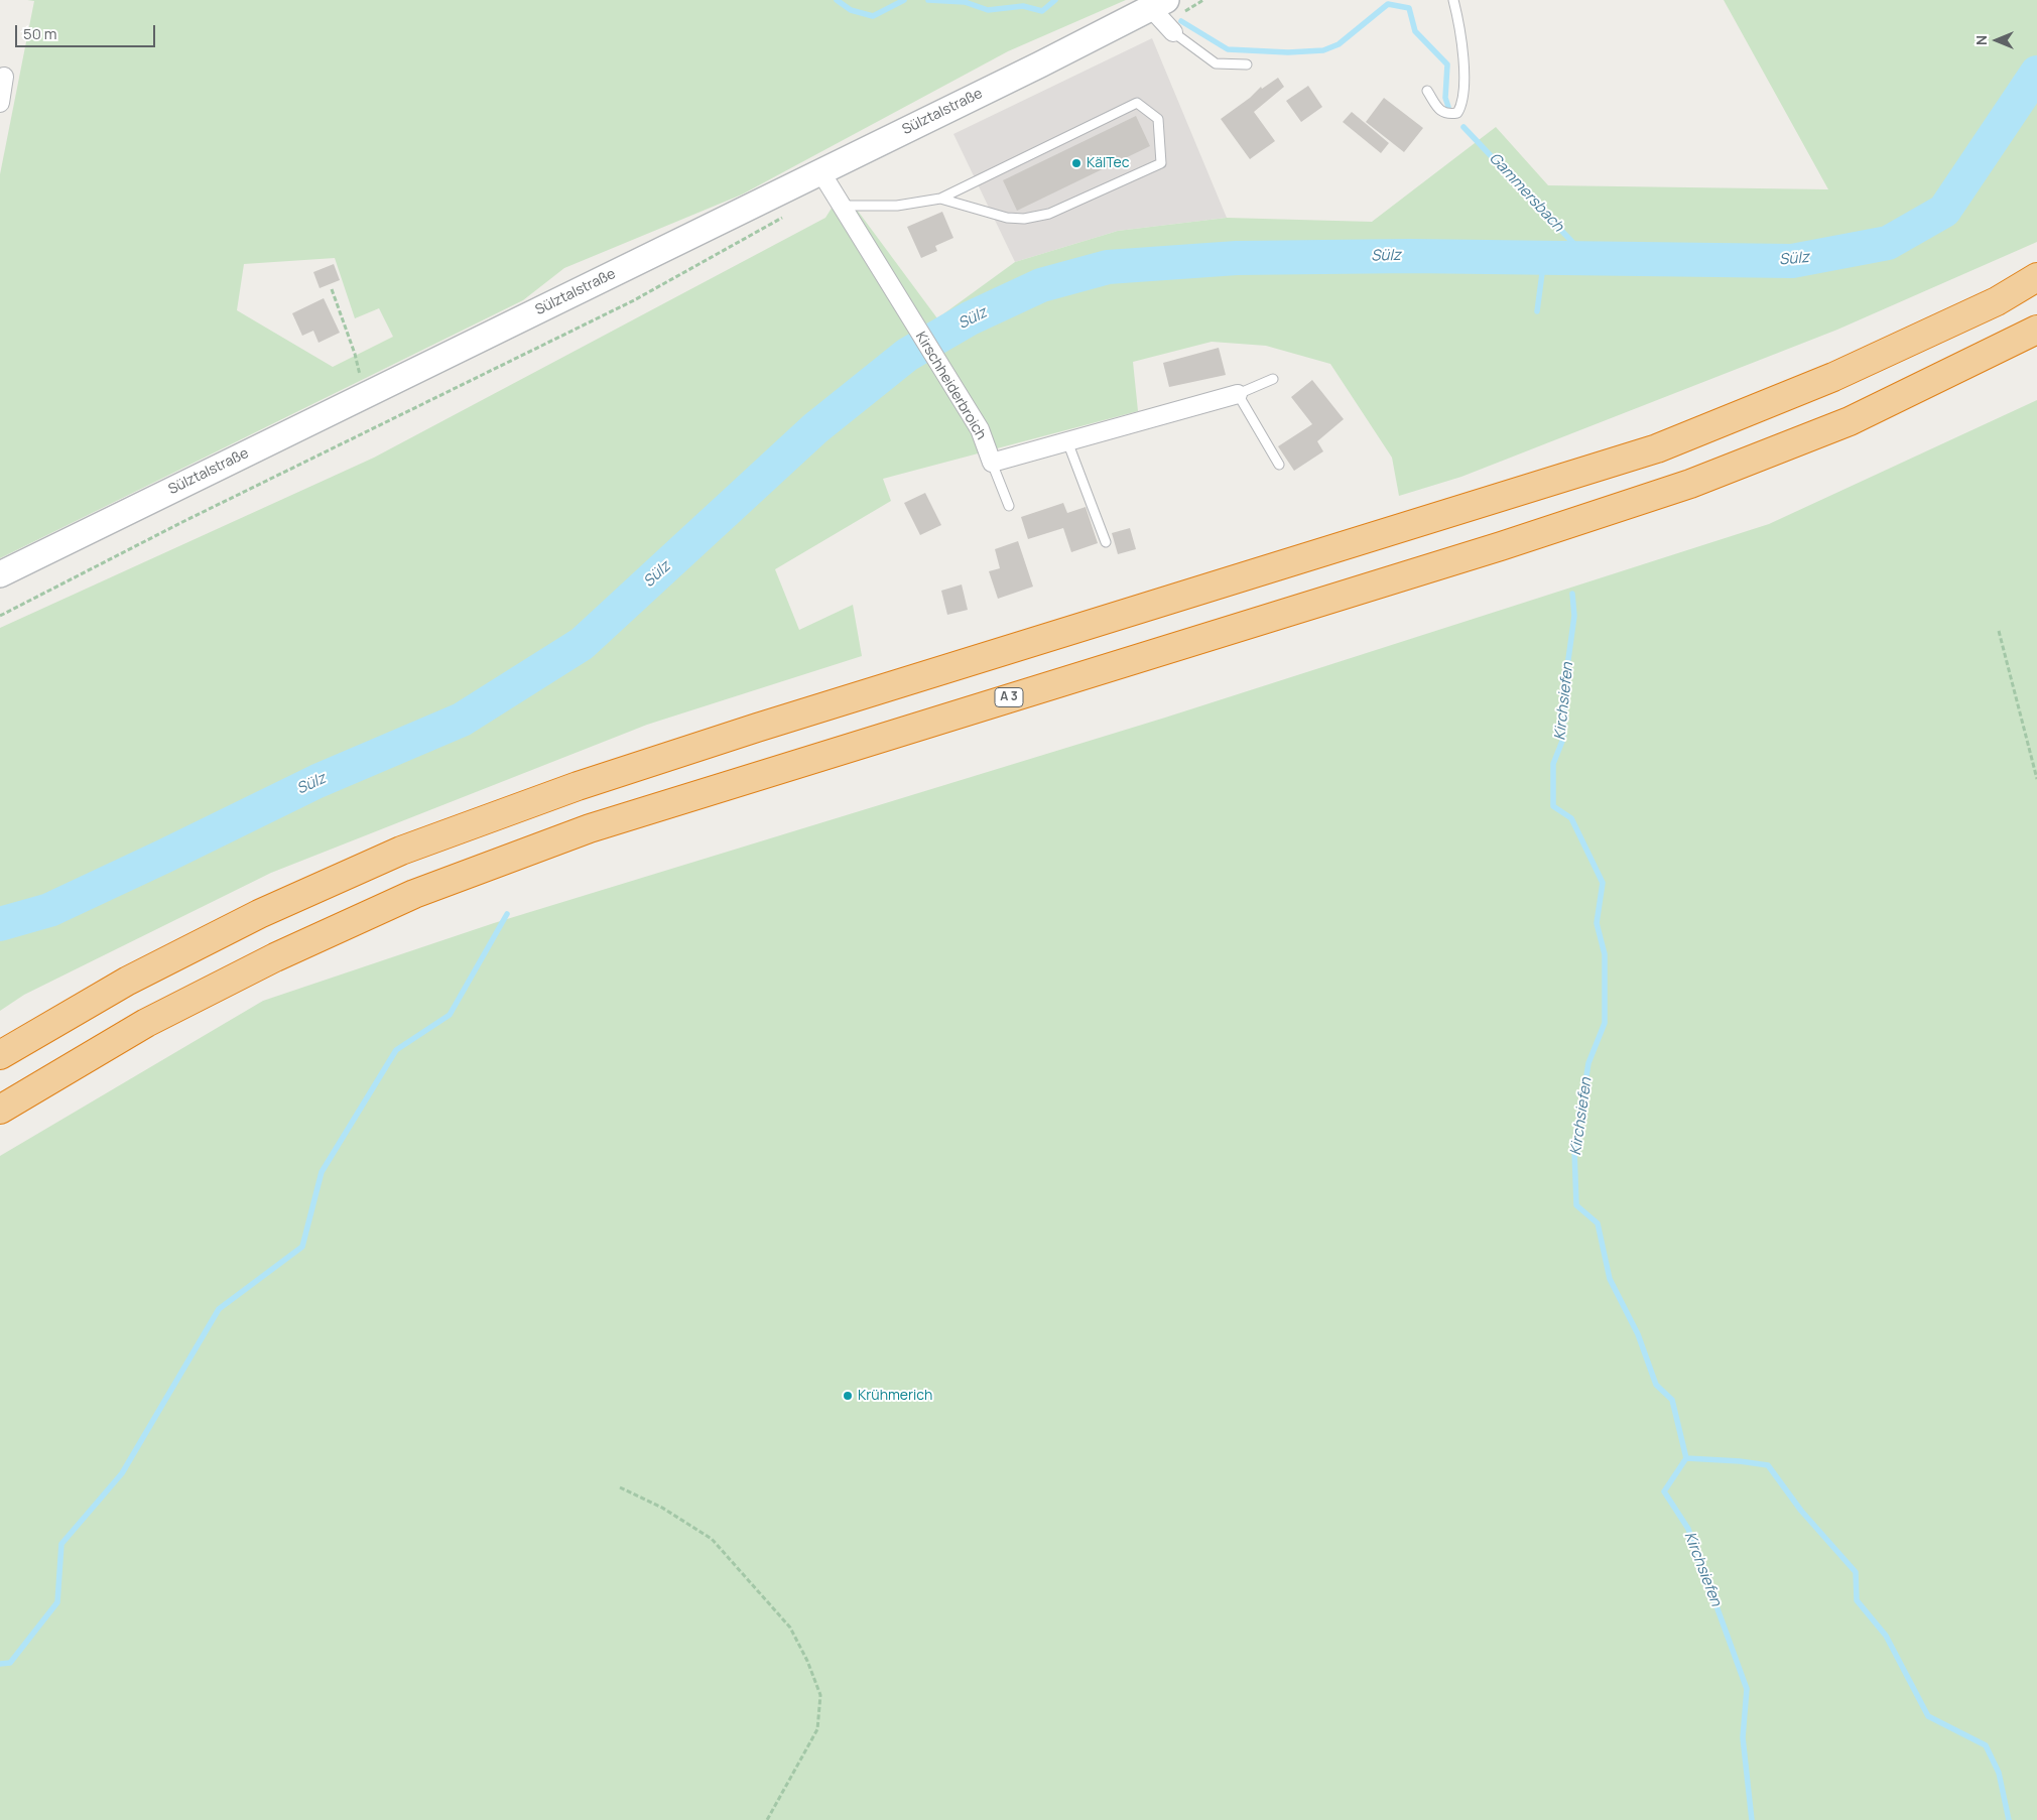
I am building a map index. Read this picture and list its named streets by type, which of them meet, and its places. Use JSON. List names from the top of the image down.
{
  "streets": {
    "highway": ["A 3"],
    "main road": ["Sülztalstraße"],
    "street": ["Kirschheiderbroich"]
  },
  "crossings": [
    ["Sülztalstraße", "Kirschheiderbroich"]
  ],
  "water": ["Gammersbach", "Sülz", "Kirchsiefen"],
  "places": ["KälTec", "Krühmerich"],
  "scale_bar": "50 m",
  "north": "left"
}
